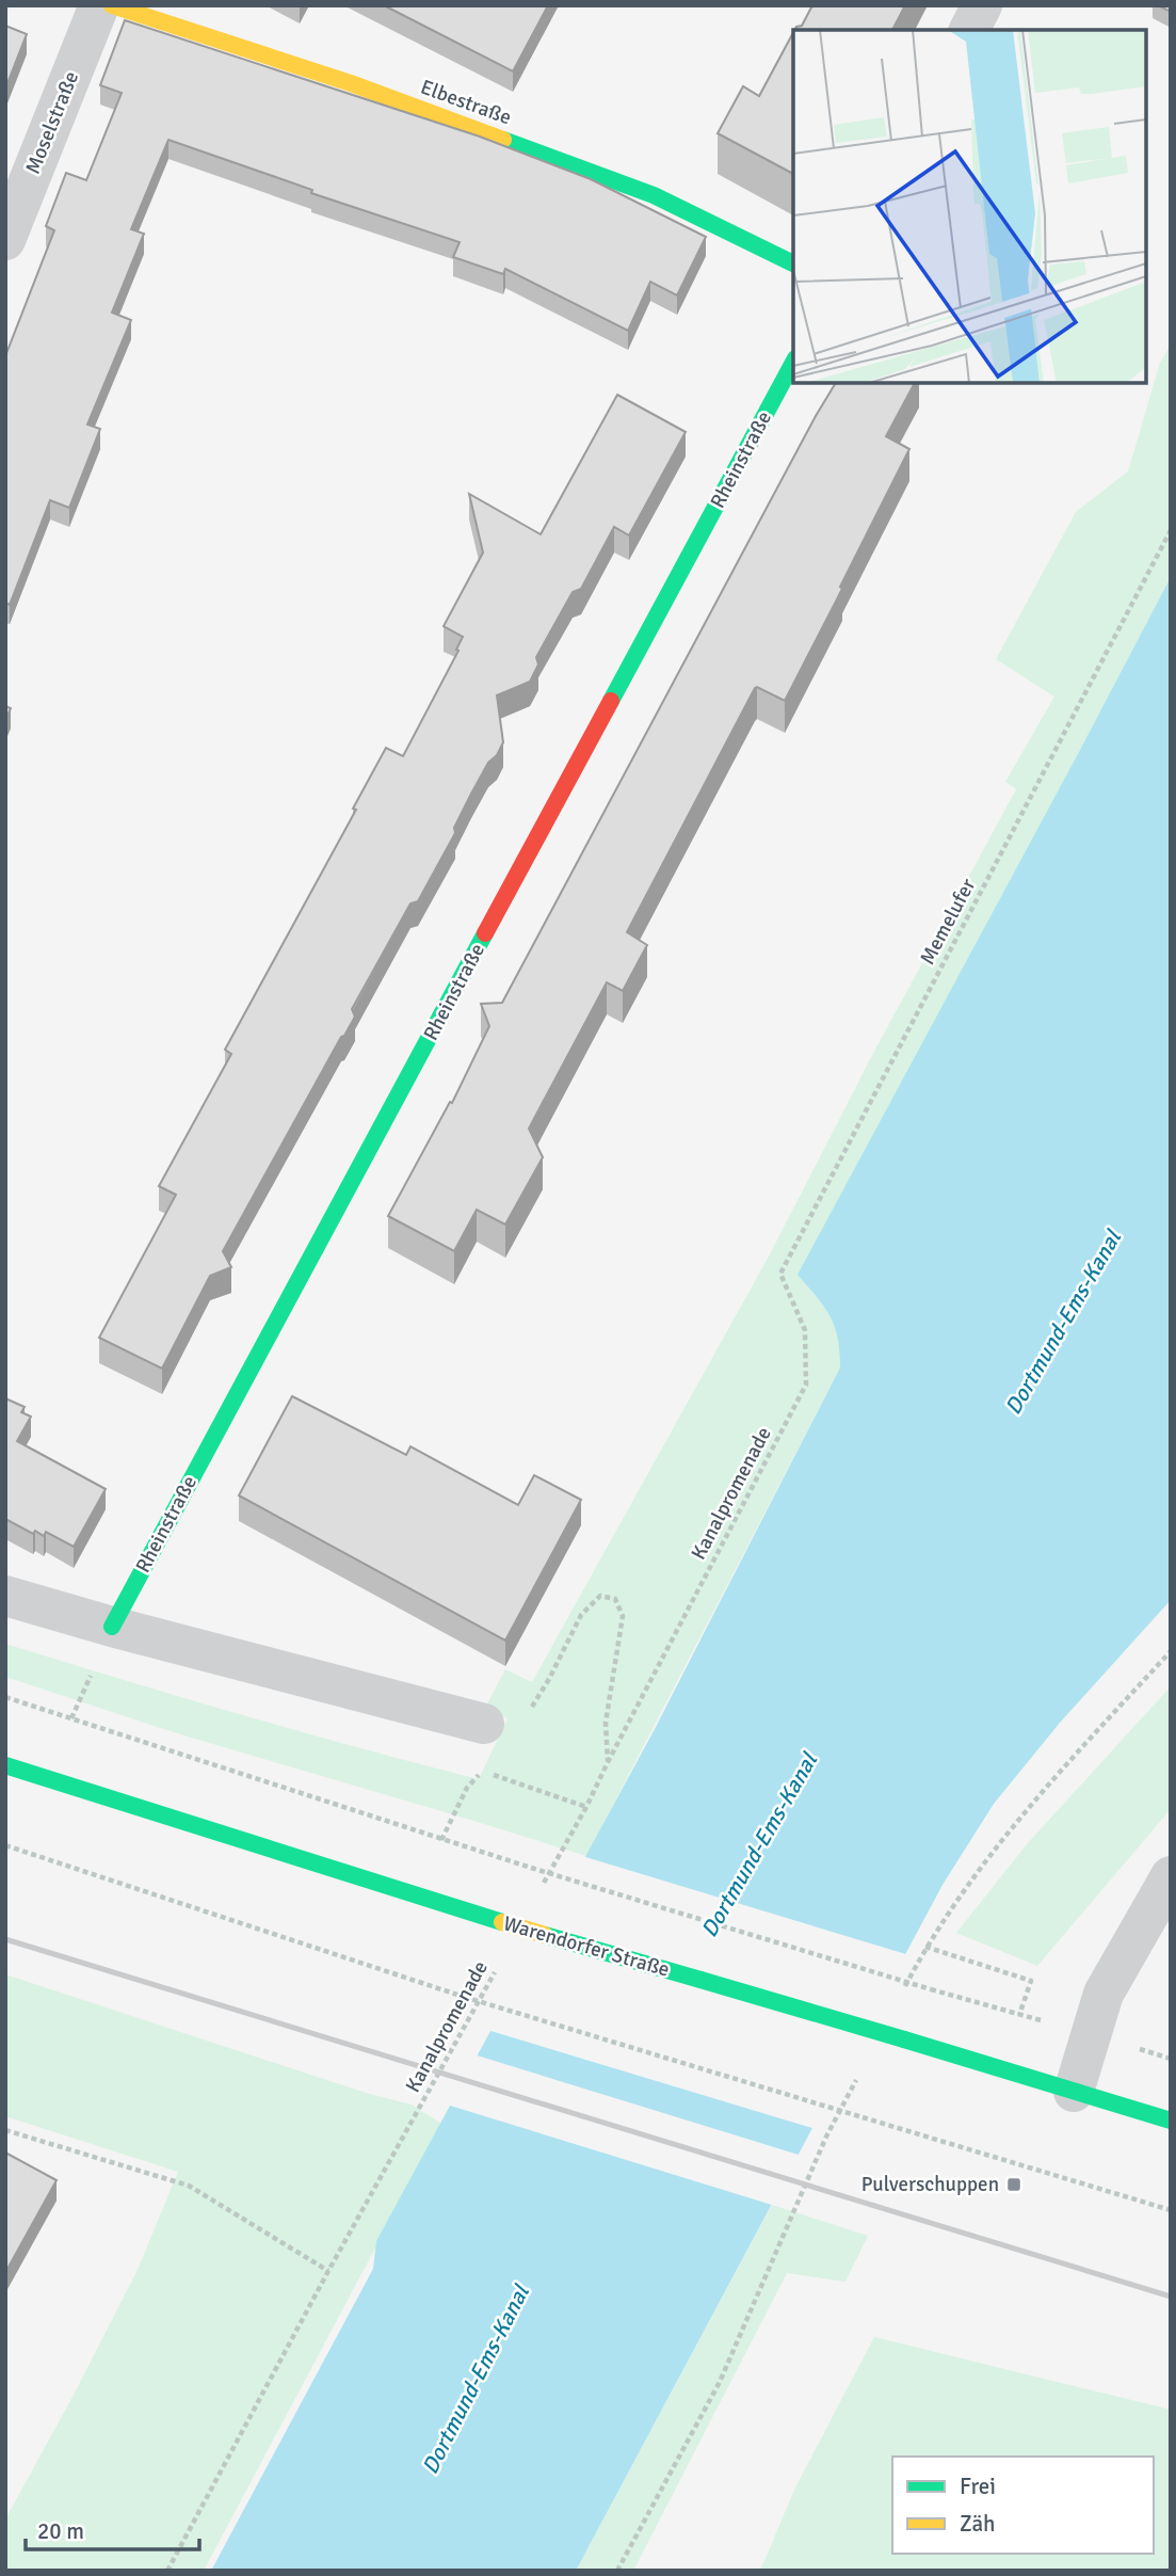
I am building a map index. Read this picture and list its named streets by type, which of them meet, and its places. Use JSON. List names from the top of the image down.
{
  "streets": {
    "street": [
      "Elbestraße",
      "Moselstraße",
      "Rheinstraße",
      "Warendorfer Straße"
    ],
    "path": ["Memelufer", "Kanalpromenade"]
  },
  "crossings": [
    ["Memelufer", "Kanalpromenade"]
  ],
  "water": ["Dortmund-Ems-Kanal"],
  "places": {
    "transit": ["Pulverschuppen"]
  },
  "legend": ["Frei", "Zäh"],
  "scale_bar": "20 m"
}
